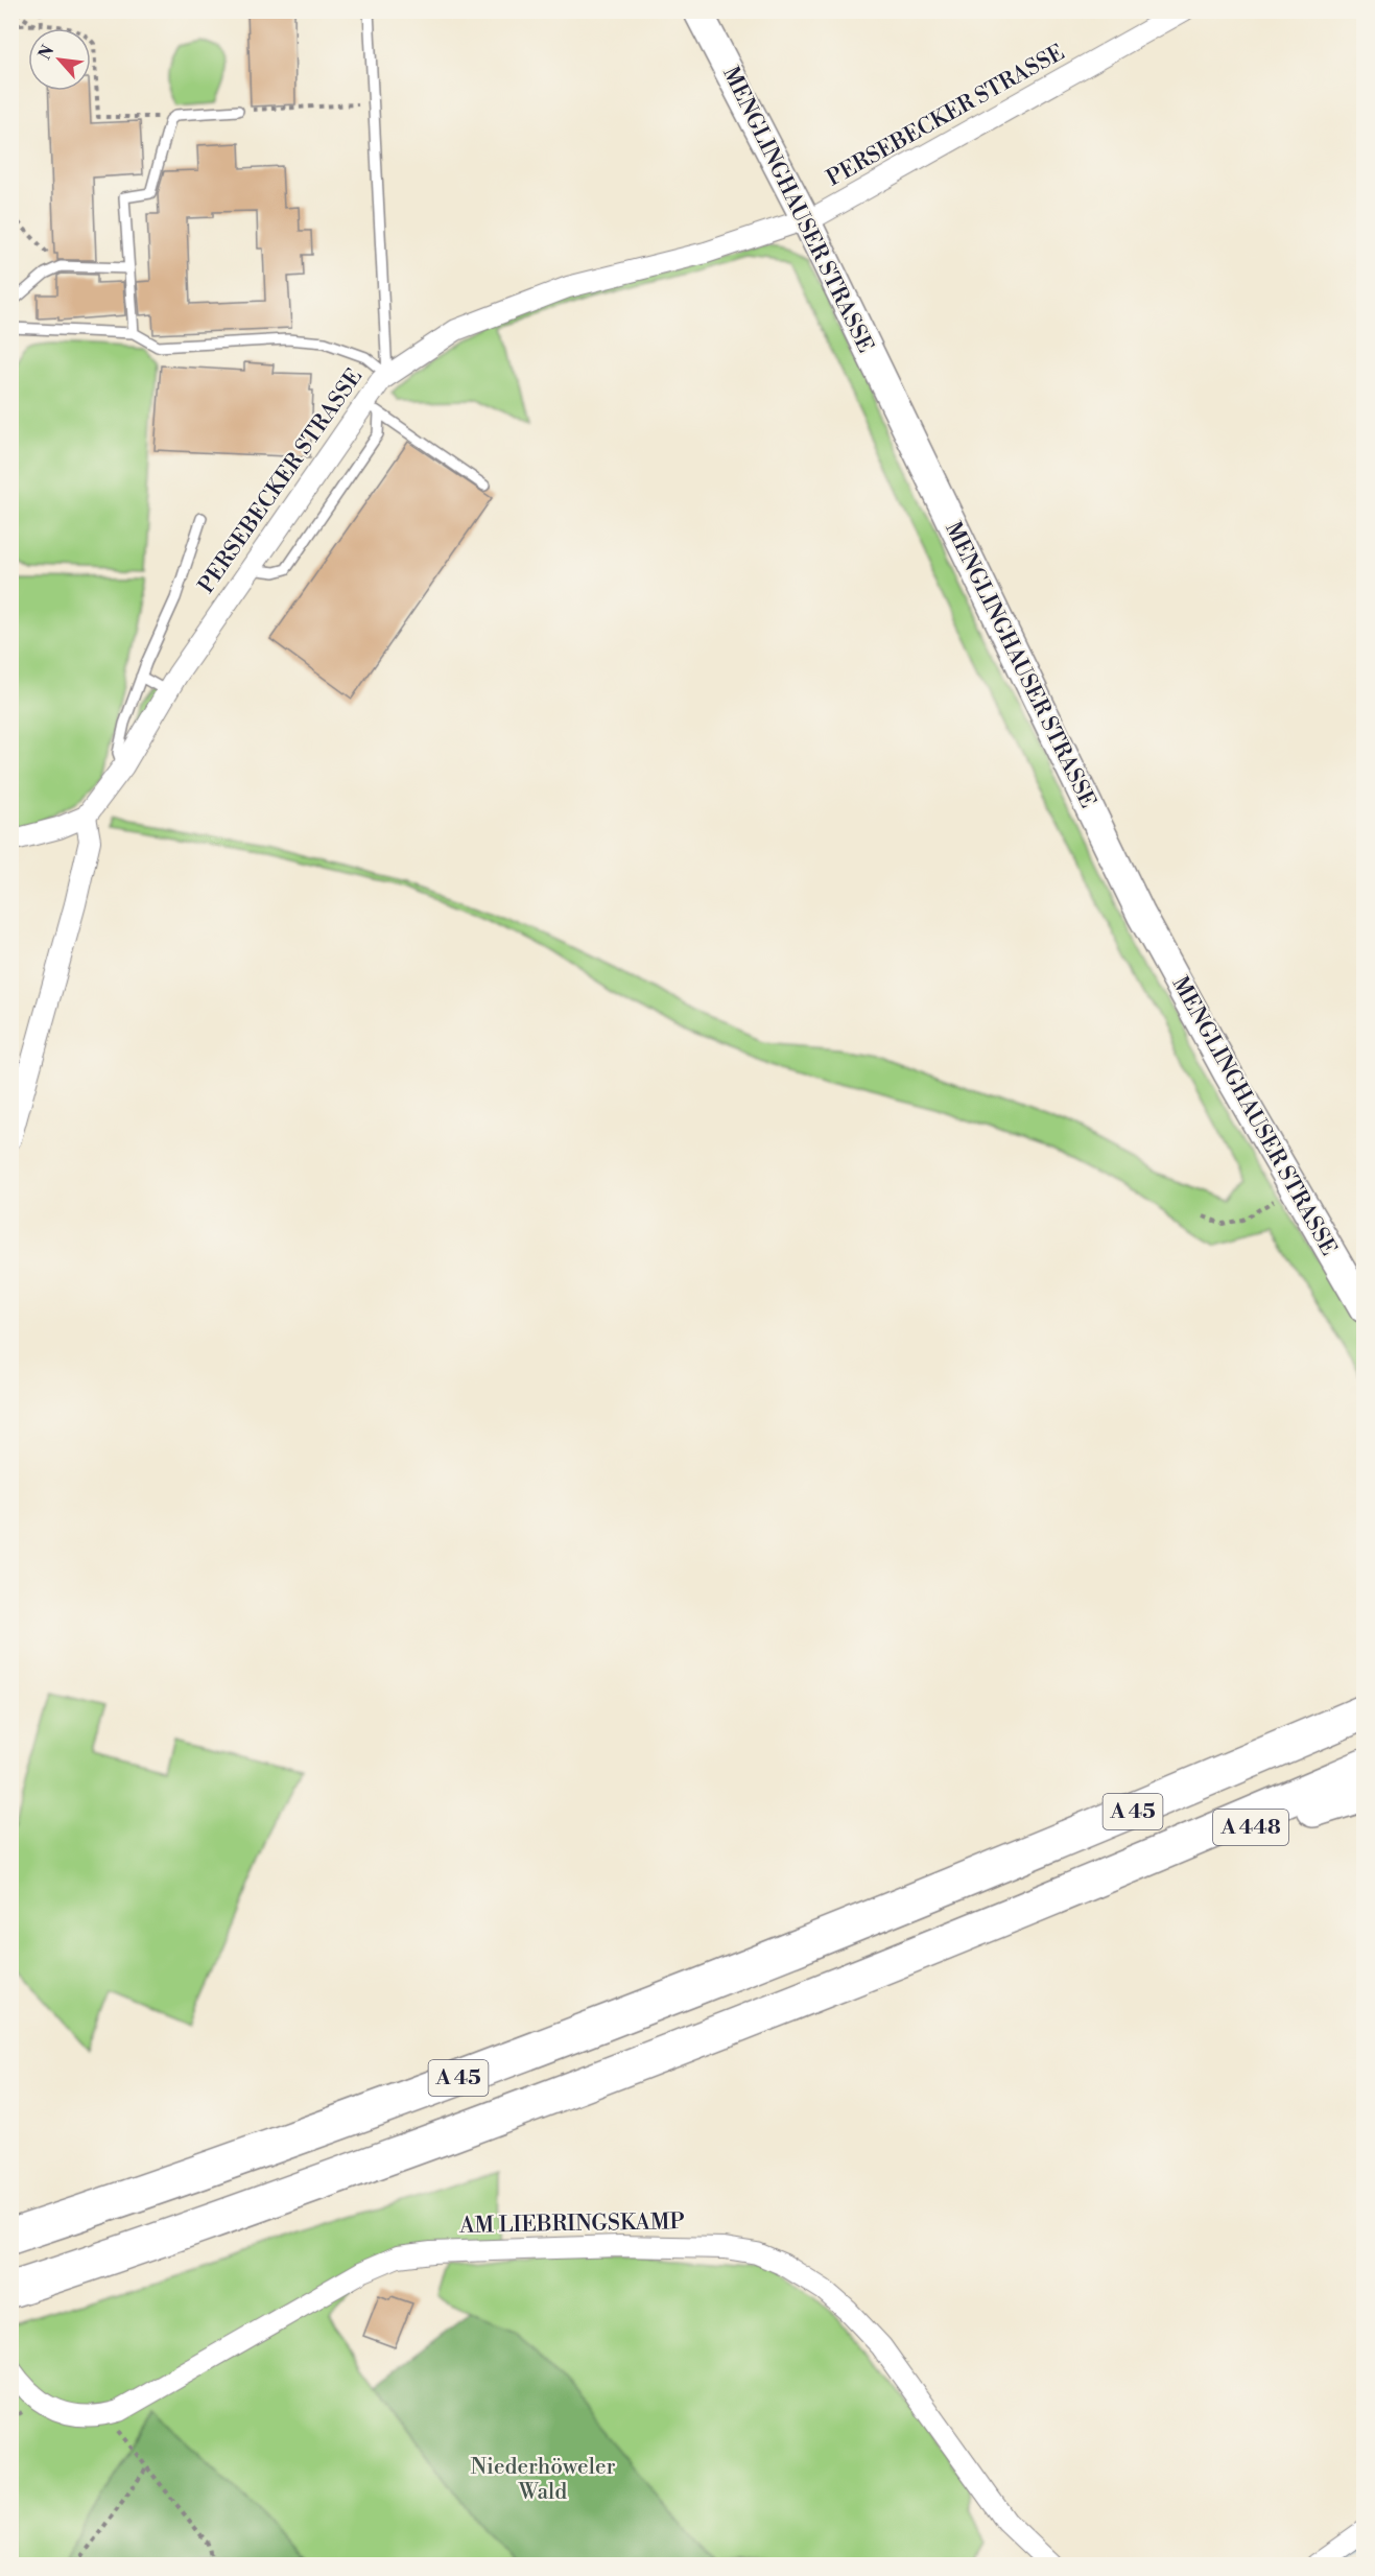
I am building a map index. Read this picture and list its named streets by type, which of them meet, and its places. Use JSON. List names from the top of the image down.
{
  "streets": {
    "highway": ["A 45", "A 448"],
    "street": ["PERSEBECKER STRASSE", "MENGLINGHAUSER STRASSE", "AM LIEBRINGSKAMP"]
  },
  "crossings": [
    ["PERSEBECKER STRASSE", "MENGLINGHAUSER STRASSE"],
    ["A 45", "A 448"]
  ],
  "parks": ["Niederhöweler Wald"],
  "north": "top left"
}
